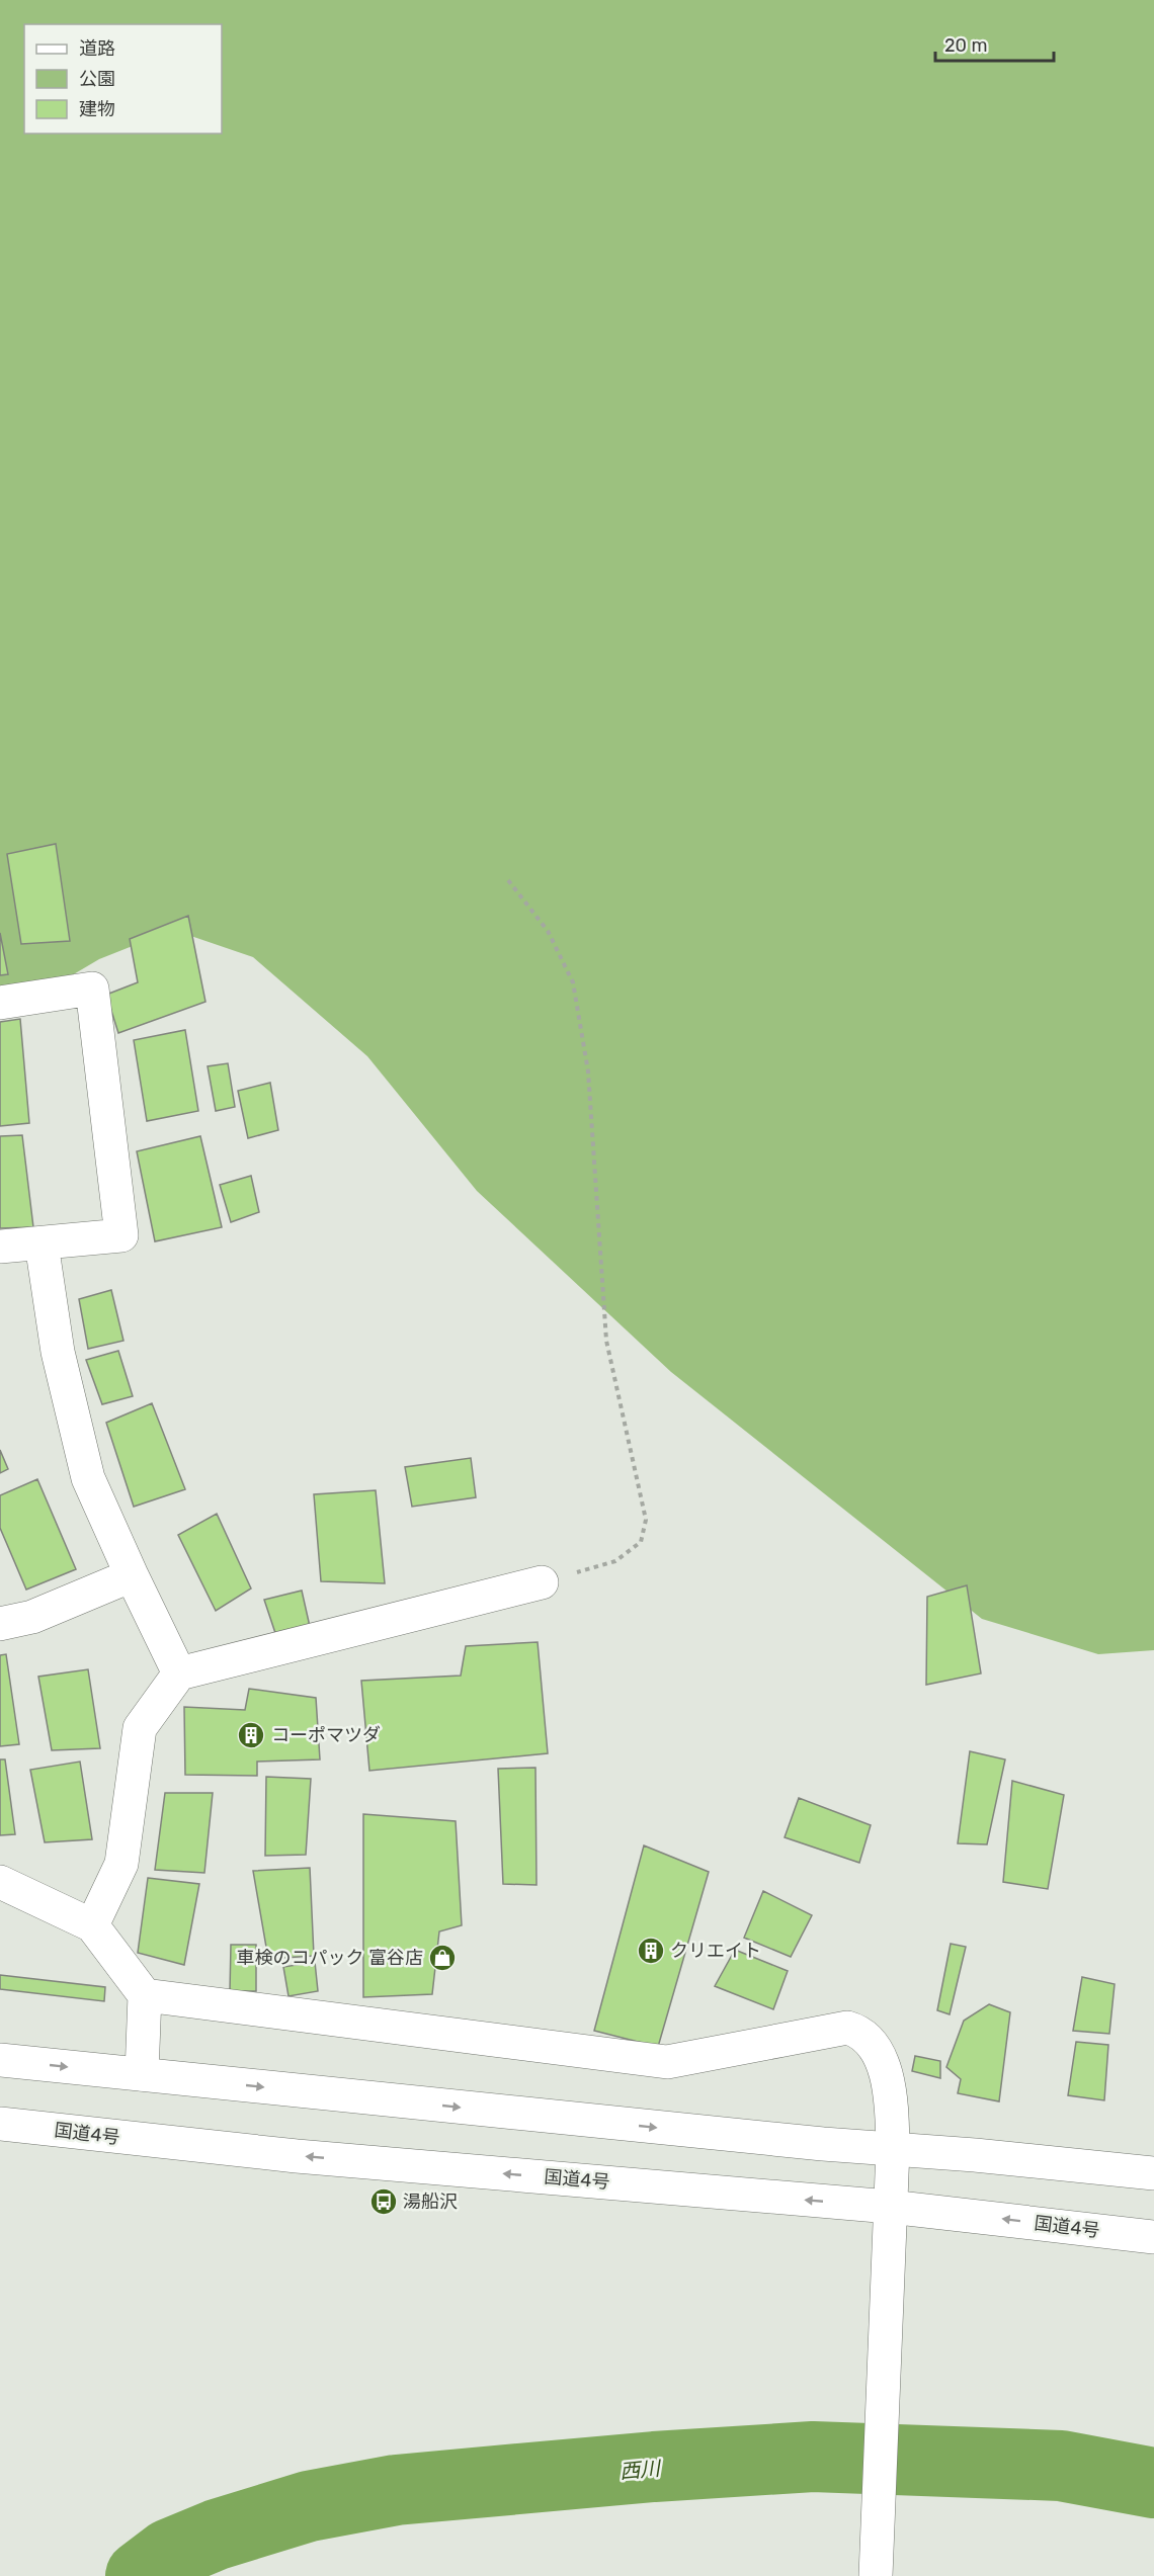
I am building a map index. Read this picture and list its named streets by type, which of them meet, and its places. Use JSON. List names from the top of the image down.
{
  "streets": {
    "main road": ["国道4号"]
  },
  "water": ["西川"],
  "places": {
    "building": ["コーポマツダ", "クリエイト"],
    "shop": ["車検のコパック 富谷店"],
    "bus stop": ["湯船沢"]
  },
  "legend": ["道路", "公園", "建物"],
  "scale_bar": "20 m"
}
